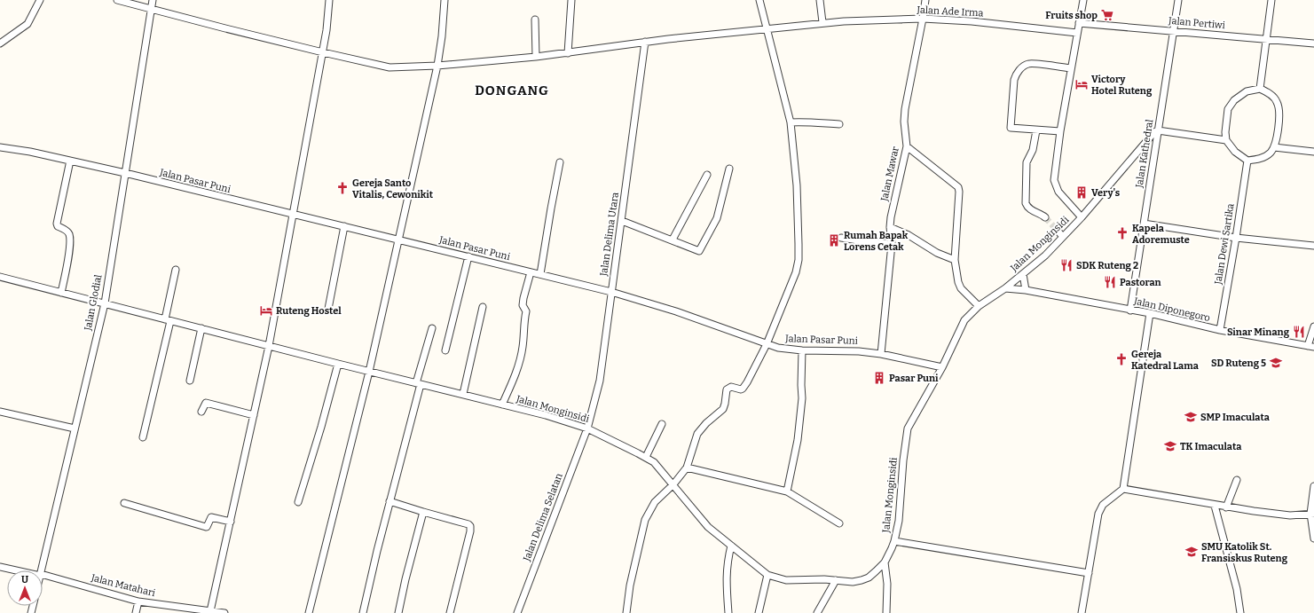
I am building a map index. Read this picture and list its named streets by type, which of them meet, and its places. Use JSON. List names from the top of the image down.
{
  "streets": {
    "street": [
      "Jalan Ade Irma",
      "Jalan Pertiwi",
      "Jalan Kathedral",
      "Jalan Mawar",
      "Jalan Pasar Puni",
      "Jalan Delima Utara",
      "Jalan Monginsidi",
      "Jalan Dewi Sartika",
      "Jalan Glodial",
      "Jalan Diponegoro",
      "Jalan Delima Selatan",
      "Jalan Matahari"
    ]
  },
  "crossings": [
    ["Jalan Ade Irma", "Jalan Mawar"],
    ["Jalan Ade Irma", "Jalan Delima Utara"],
    ["Jalan Ade Irma", "Jalan Glodial"],
    ["Jalan Pertiwi", "Jalan Kathedral"],
    ["Jalan Kathedral", "Jalan Monginsidi"],
    ["Jalan Kathedral", "Jalan Diponegoro"],
    ["Jalan Mawar", "Jalan Pasar Puni"],
    ["Jalan Pasar Puni", "Jalan Delima Utara"],
    ["Jalan Pasar Puni", "Jalan Monginsidi"],
    ["Jalan Pasar Puni", "Jalan Glodial"],
    ["Jalan Delima Utara", "Jalan Monginsidi"],
    ["Jalan Delima Utara", "Jalan Delima Selatan"],
    ["Jalan Monginsidi", "Jalan Glodial"],
    ["Jalan Monginsidi", "Jalan Diponegoro"],
    ["Jalan Monginsidi", "Jalan Delima Selatan"],
    ["Jalan Dewi Sartika", "Jalan Diponegoro"]
  ],
  "districts": ["DONGANG"],
  "places": {
    "supermarket": ["Fruits shop"],
    "hotel": ["Victory Hotel Ruteng", "Ruteng Hostel"],
    "church": ["Gereja Santo Vitalis, Cewonikit", "Kapela Adoremuste", "Gereja Katedral Lama"],
    "building": ["Very's", "Rumah Bapak Lorens Cetak", "Pasar Puni"],
    "restaurant": ["SDK Ruteng 2", "Pastoran", "Sinar Minang"],
    "school or university": [
      "SD Ruteng 5",
      "SMP Imaculata",
      "TK Imaculata",
      "SMU Katolik St. Fransiskus Ruteng"
    ]
  },
  "north": "top"
}
